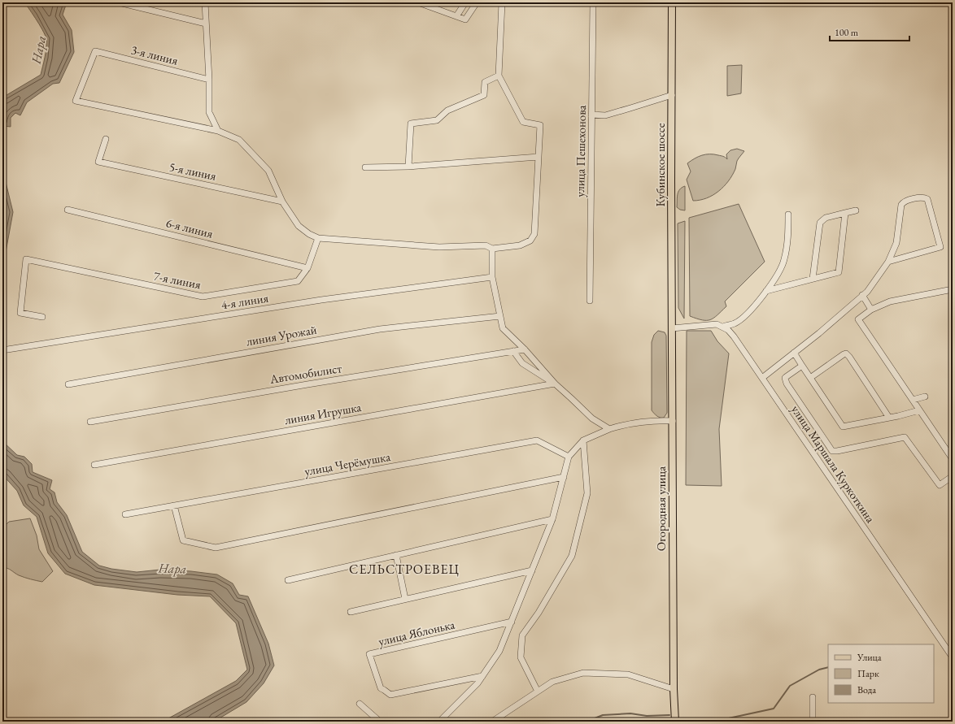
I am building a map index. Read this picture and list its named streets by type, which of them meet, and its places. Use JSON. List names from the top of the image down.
{
  "streets": {
    "main road": ["Кубинское шоссе", "Огородная улица"],
    "street": [
      "3-я линия",
      "улица Пешехонова",
      "5-я линия",
      "6-я линия",
      "7-я линия",
      "4-я линия",
      "линия Урожай",
      "Автомобилист",
      "линия Игрушка",
      "улица Черёмушка",
      "улица Маршала Куркоткина",
      "улица Яблонька"
    ]
  },
  "crossings": [
    ["Кубинское шоссе", "Огородная улица"],
    ["6-я линия", "7-я линия"]
  ],
  "districts": ["СЕЛЬСТРОЕВЕЦ"],
  "water": ["Нара"],
  "legend": ["Улица", "Парк", "Вода"],
  "scale_bar": "100 m"
}
